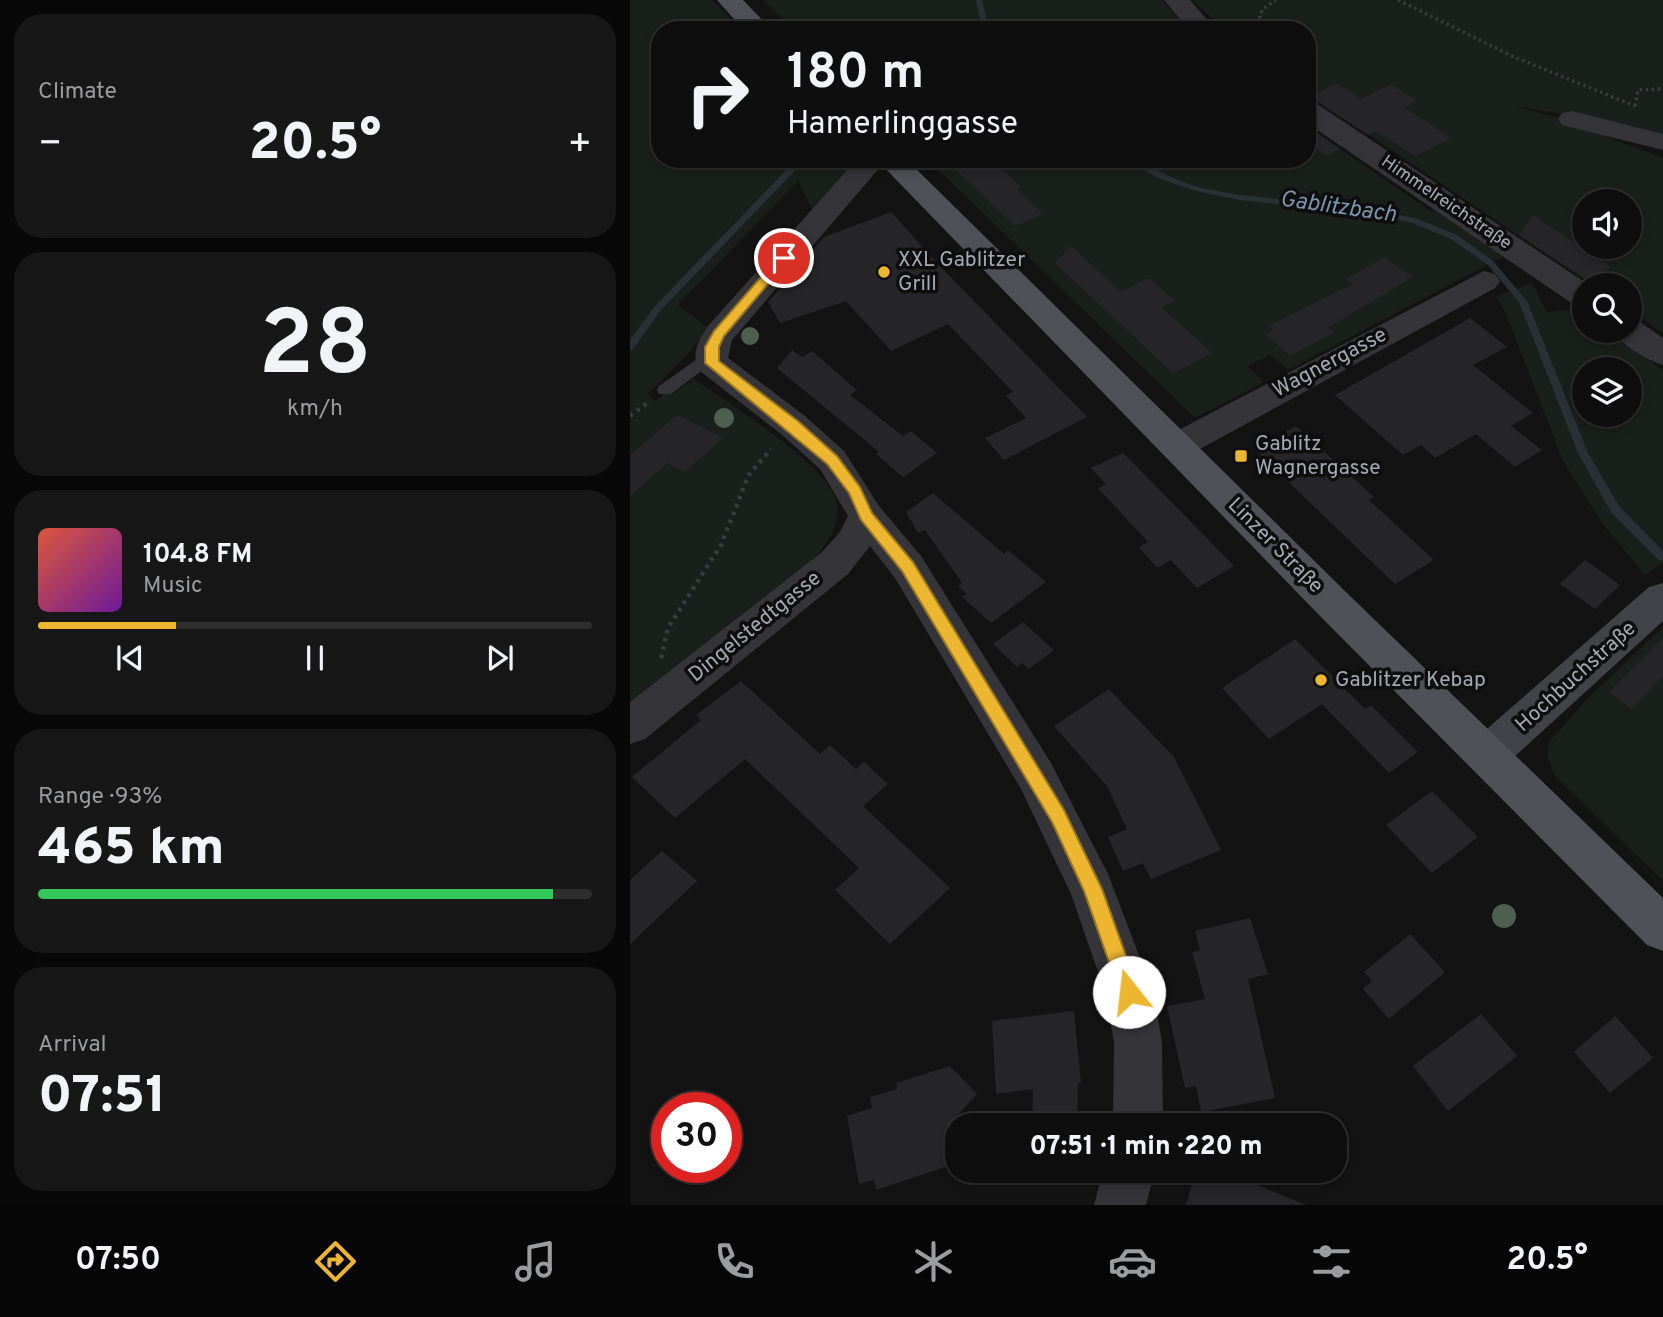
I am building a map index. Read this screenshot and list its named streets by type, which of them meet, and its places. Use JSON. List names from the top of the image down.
{
  "streets": {
    "main road": ["Linzer Straße"],
    "street": [
      "Himmelreichstraße",
      "Wagnergasse",
      "Dingelstedtgasse",
      "Hochbuchstraße"
    ]
  },
  "crossings": [
    ["Wagnergasse", "Linzer Straße"],
    ["Linzer Straße", "Hochbuchstraße"]
  ],
  "water": ["Gablitzbach"],
  "places": {
    "other": ["XXL Gablitzer Grill", "Gablitzer Kebap"],
    "transit": ["Gablitz Wagnergasse"]
  },
  "page": {
    "tile": [
      "Climate",
      ["28", "km/h"],
      ["Range · 93%", "465 km"],
      ["Arrival", "07:51"]
    ],
    "turn": ["180 m", "Hamerlinggasse"],
    "heat": ["−", "20.5°", "+"],
    "song": ["104.8 FM", "Music"],
    "limit": "30",
    "trip": "07:51 · 1 min · 220 m",
    "tabs": ["07:50", "20.5°"]
  }
}
